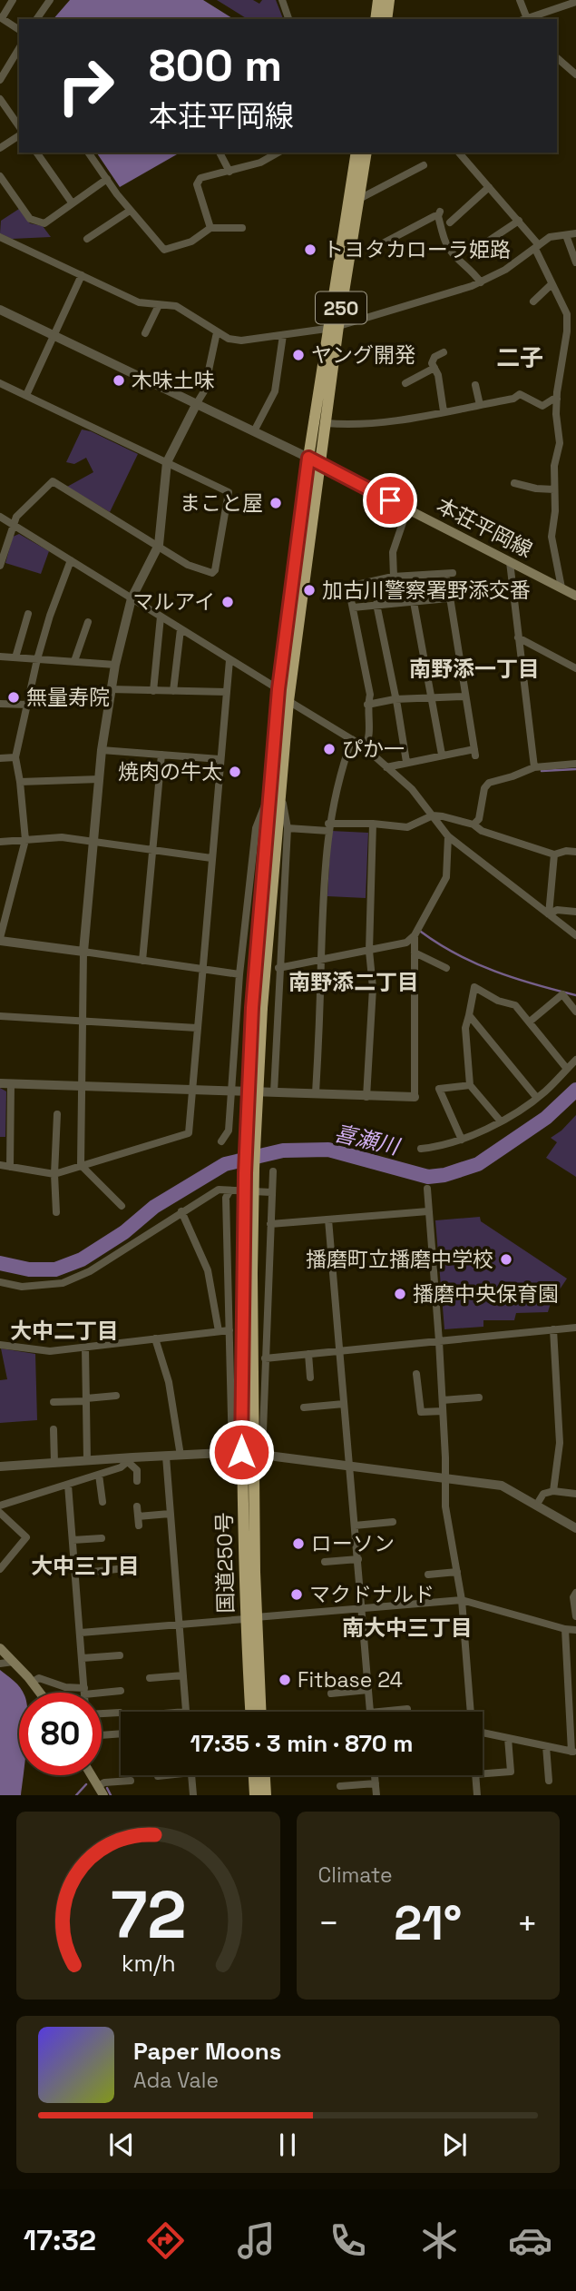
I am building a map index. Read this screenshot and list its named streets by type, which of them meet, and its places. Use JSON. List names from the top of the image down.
{
  "streets": {
    "highway": ["250", "国道250号"],
    "main road": ["本荘平岡線"]
  },
  "crossings": [
    ["本荘平岡線", "国道250号"]
  ],
  "districts": [
    "二子",
    "南野添一丁目",
    "南野添二丁目",
    "大中二丁目",
    "大中三丁目",
    "南大中三丁目"
  ],
  "water": ["喜瀬川"],
  "places": [
    "トヨタカローラ姫路",
    "ヤング開発",
    "木味土味",
    "まこと屋",
    "加古川警察署野添交番",
    "マルアイ",
    "無量寿院",
    "ぴか一",
    "焼肉の牛太",
    "播磨町立播磨中学校",
    "播磨中央保育園",
    "ローソン",
    "マクドナルド",
    "Fitbase 24"
  ],
  "page": {
    "turn": ["800 m", "本荘平岡線"],
    "limit": "80",
    "trip": "17:35 · 3 min · 870 m",
    "tile": "Climate",
    "heat": ["−", "21°", "+"],
    "song": ["Paper Moons", "Ada Vale"],
    "tabs": "17:32",
    "gauge": ["72", "km/h"]
  }
}
